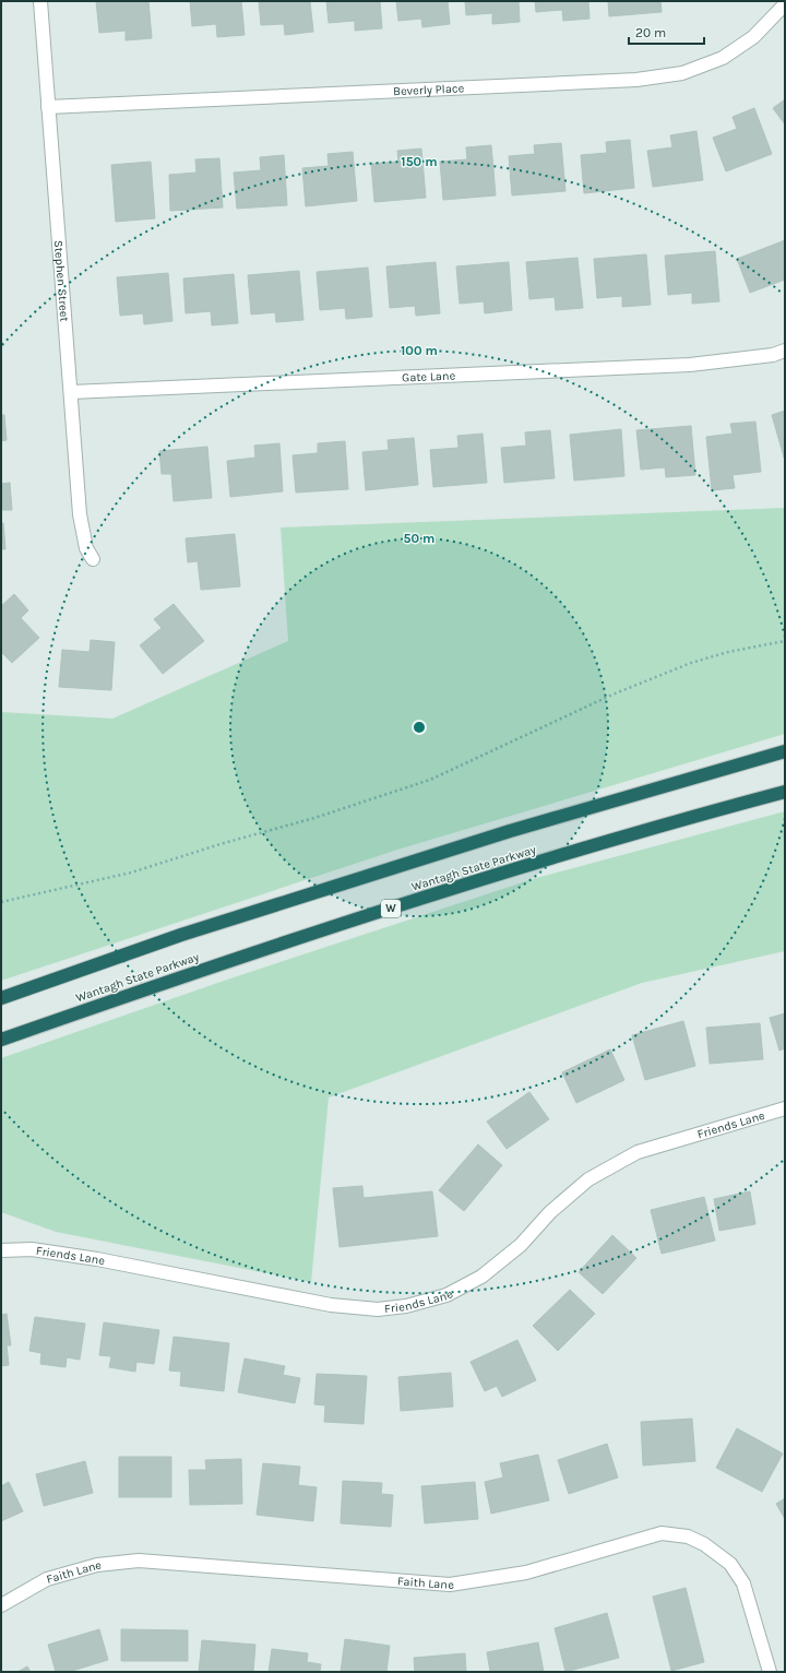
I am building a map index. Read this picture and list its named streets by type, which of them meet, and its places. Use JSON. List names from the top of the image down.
{
  "streets": {
    "highway": ["Wantagh State Parkway", "W"],
    "street": [
      "Beverly Place",
      "Stephen Street",
      "Gate Lane",
      "Friends Lane",
      "Faith Lane"
    ]
  },
  "crossings": [
    ["Beverly Place", "Stephen Street"],
    ["Stephen Street", "Gate Lane"]
  ],
  "scale_bar": "20 m",
  "rings": ["150 m", "100 m", "50 m"]
}
